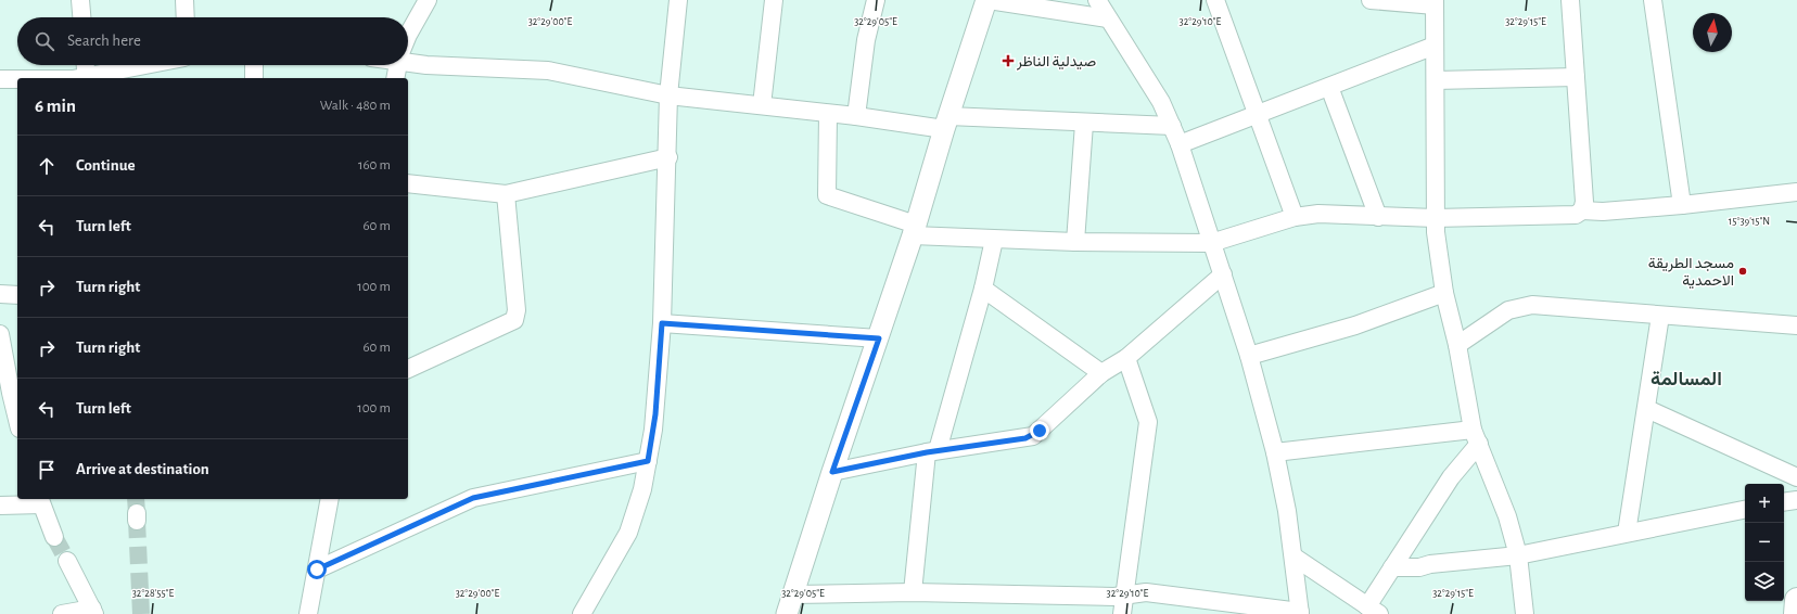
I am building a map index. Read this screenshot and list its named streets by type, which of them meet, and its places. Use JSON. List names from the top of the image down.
{
  "districts": ["المسالمة"],
  "places": {
    "health": ["صيدلية الناظر"],
    "other": ["مسجد الطريقة الاحمدية"]
  },
  "north": "top",
  "page": {
    "search": "Search here",
    "heading": ["6 min", "Walk · 480 m"],
    "list": [
      ["Continue", "160 m"],
      ["Turn left", "60 m"],
      ["Turn right", "100 m"],
      ["Turn right", "60 m"],
      ["Turn left", "100 m"],
      "Arrive at destination"
    ],
    "map_buttons": ["+", "−"]
  },
  "coordinates": [
    "32°29'00\"E",
    "32°29'05\"E",
    "32°29'10\"E",
    "32°29'15\"E",
    "15°39'15\"N",
    "32°28'55\"E"
  ]
}
